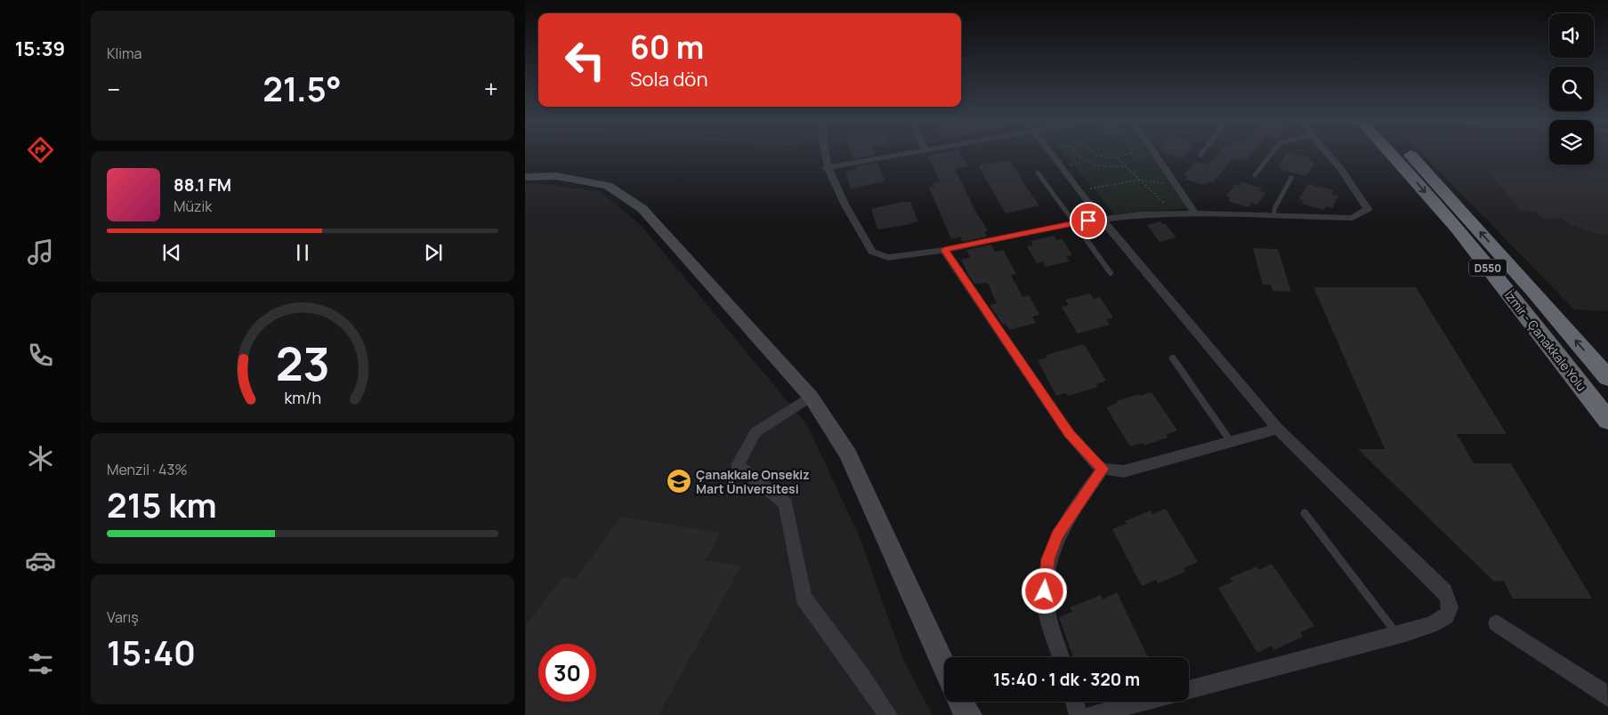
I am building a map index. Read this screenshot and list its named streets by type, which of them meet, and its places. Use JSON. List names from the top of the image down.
{
  "streets": {
    "highway": ["D550", "İzmir - Çanakkale Yolu"]
  },
  "places": {
    "school or university": ["Çanakkale Onsekiz Mart Üniversitesi"]
  },
  "page": {
    "tabs": "15:39",
    "tile": [
      "Klima",
      ["Menzil · 43%", "215 km"],
      ["Varış", "15:40"]
    ],
    "turn": ["60 m", "Sola dön"],
    "heat": ["−", "21.5°", "+"],
    "song": ["88.1 FM", "Müzik"],
    "limit": "30",
    "trip": "15:40 · 1 dk · 320 m",
    "gauge": ["23", "km/h"]
  }
}
